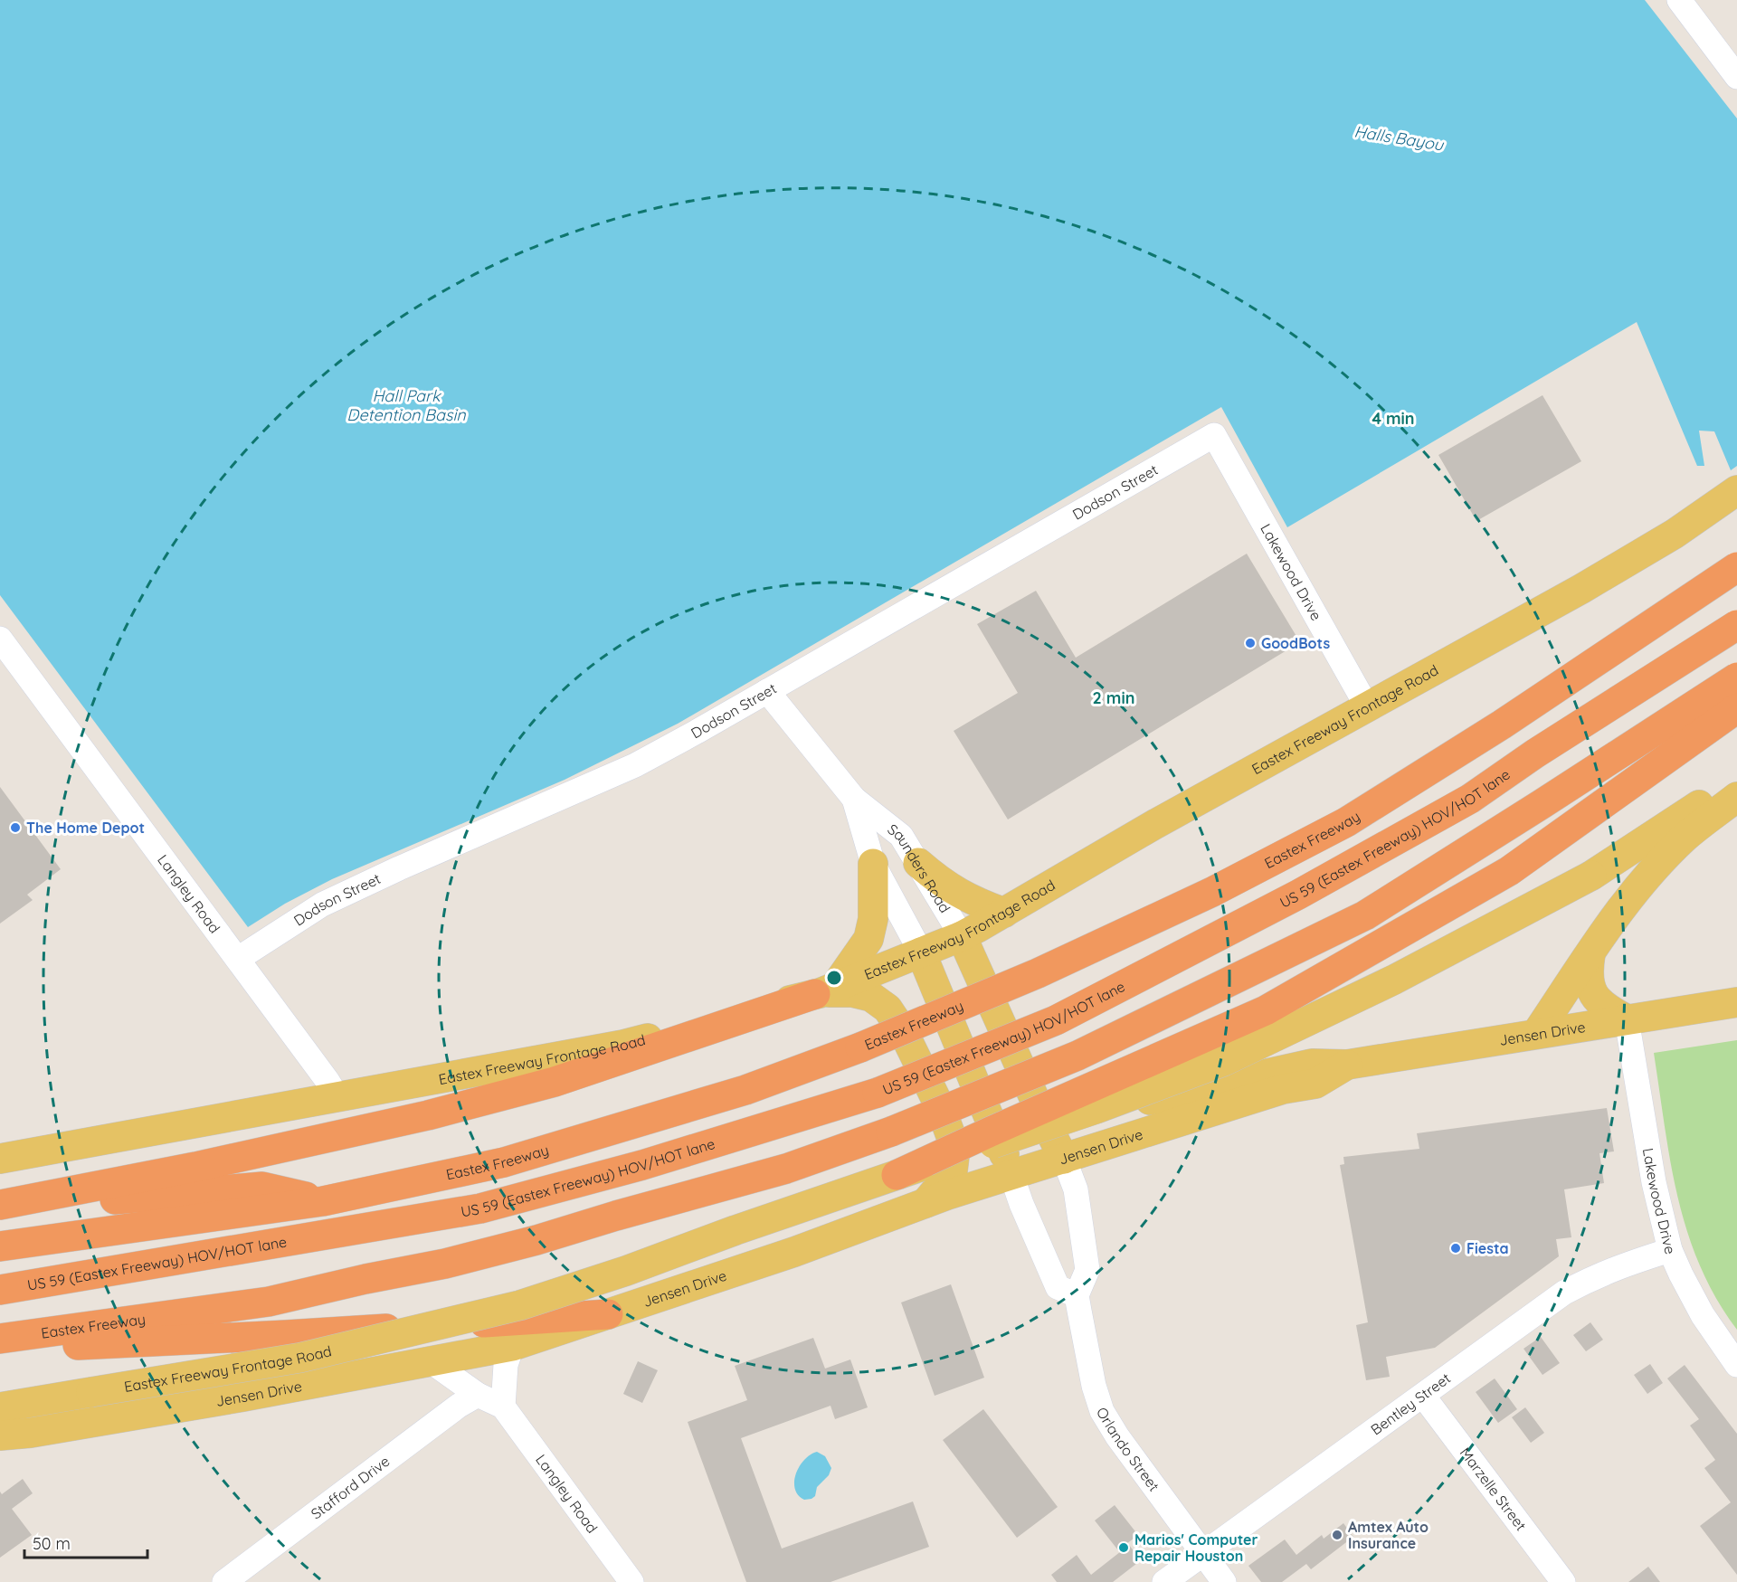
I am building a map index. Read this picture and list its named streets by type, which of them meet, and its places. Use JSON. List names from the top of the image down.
{
  "streets": {
    "highway": ["US 59 (Eastex Freeway) HOV/HOT lane", "Eastex Freeway"],
    "main road": ["Eastex Freeway Frontage Road", "Saunders Road", "Jensen Drive"],
    "street": [
      "Dodson Street",
      "Lakewood Drive",
      "Langley Road",
      "Bentley Street",
      "Orlando Street",
      "Stafford Drive",
      "Marzelle Street"
    ]
  },
  "crossings": [
    ["Dodson Street", "Lakewood Drive"],
    ["Dodson Street", "Saunders Road"],
    ["Dodson Street", "Langley Road"],
    ["Lakewood Drive", "Eastex Freeway Frontage Road"],
    ["Lakewood Drive", "Jensen Drive"],
    ["Lakewood Drive", "Bentley Street"],
    ["Eastex Freeway Frontage Road", "Saunders Road"],
    ["Eastex Freeway Frontage Road", "Langley Road"],
    ["Saunders Road", "Jensen Drive"],
    ["Langley Road", "Jensen Drive"],
    ["Langley Road", "Stafford Drive"],
    ["Bentley Street", "Orlando Street"],
    ["Bentley Street", "Marzelle Street"]
  ],
  "water": ["Halls Bayou", "Hall Park Detention Basin"],
  "places": [
    "GoodBots",
    "The Home Depot",
    "Fiesta",
    "Amtex Auto Insurance",
    "Marios' Computer Repair Houston"
  ],
  "scale_bar": "50 m",
  "rings": ["4 min", "2 min"]
}
